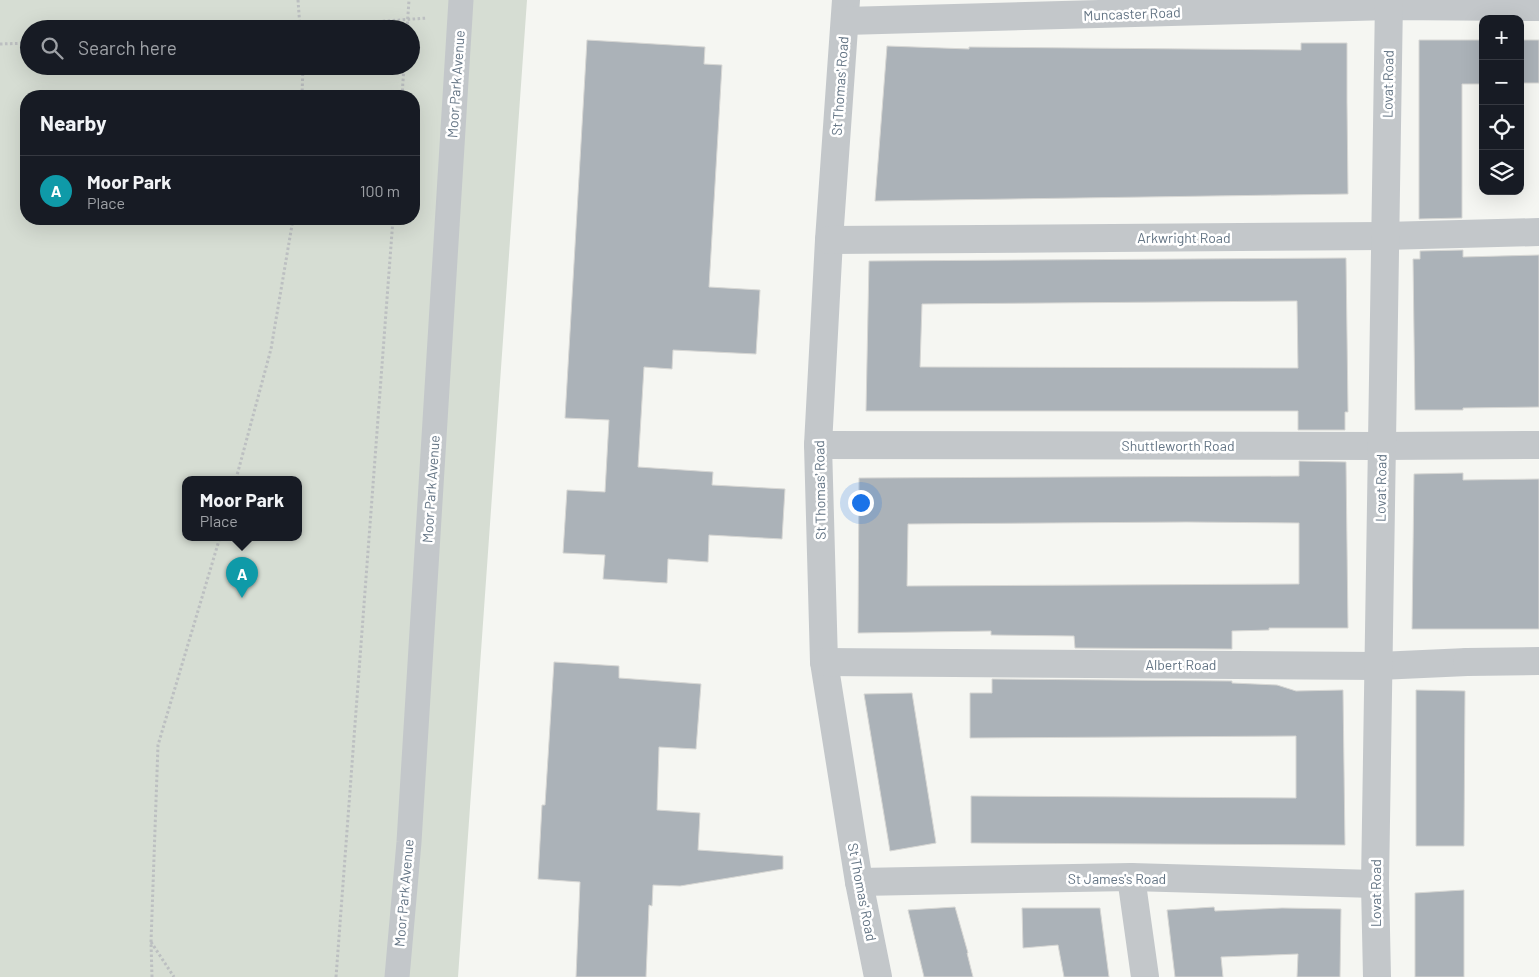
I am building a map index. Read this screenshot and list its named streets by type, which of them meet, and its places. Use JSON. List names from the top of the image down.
{
  "streets": {
    "street": [
      "Muncaster Road",
      "Lovat Road",
      "St Thomas' Road",
      "Arkwright Road",
      "Shuttleworth Road",
      "Albert Road",
      "St James's Road"
    ],
    "lane": ["Moor Park Avenue"]
  },
  "crossings": [
    ["Muncaster Road", "Lovat Road"],
    ["Muncaster Road", "St Thomas' Road"],
    ["Lovat Road", "Arkwright Road"],
    ["Lovat Road", "Shuttleworth Road"],
    ["Lovat Road", "Albert Road"],
    ["Lovat Road", "St James's Road"],
    ["St Thomas' Road", "Arkwright Road"],
    ["St Thomas' Road", "Shuttleworth Road"],
    ["St Thomas' Road", "Albert Road"],
    ["St Thomas' Road", "St James's Road"]
  ],
  "page": {
    "map_buttons": ["+", "−"],
    "search": "Search here",
    "heading": "Nearby",
    "list": [
      {
        "mark": "A",
        "name": "Moor Park",
        "note": "Place",
        "value": "100 m"
      }
    ],
    "popup": ["Moor Park", "Place"],
    "pins": "A"
  }
}
